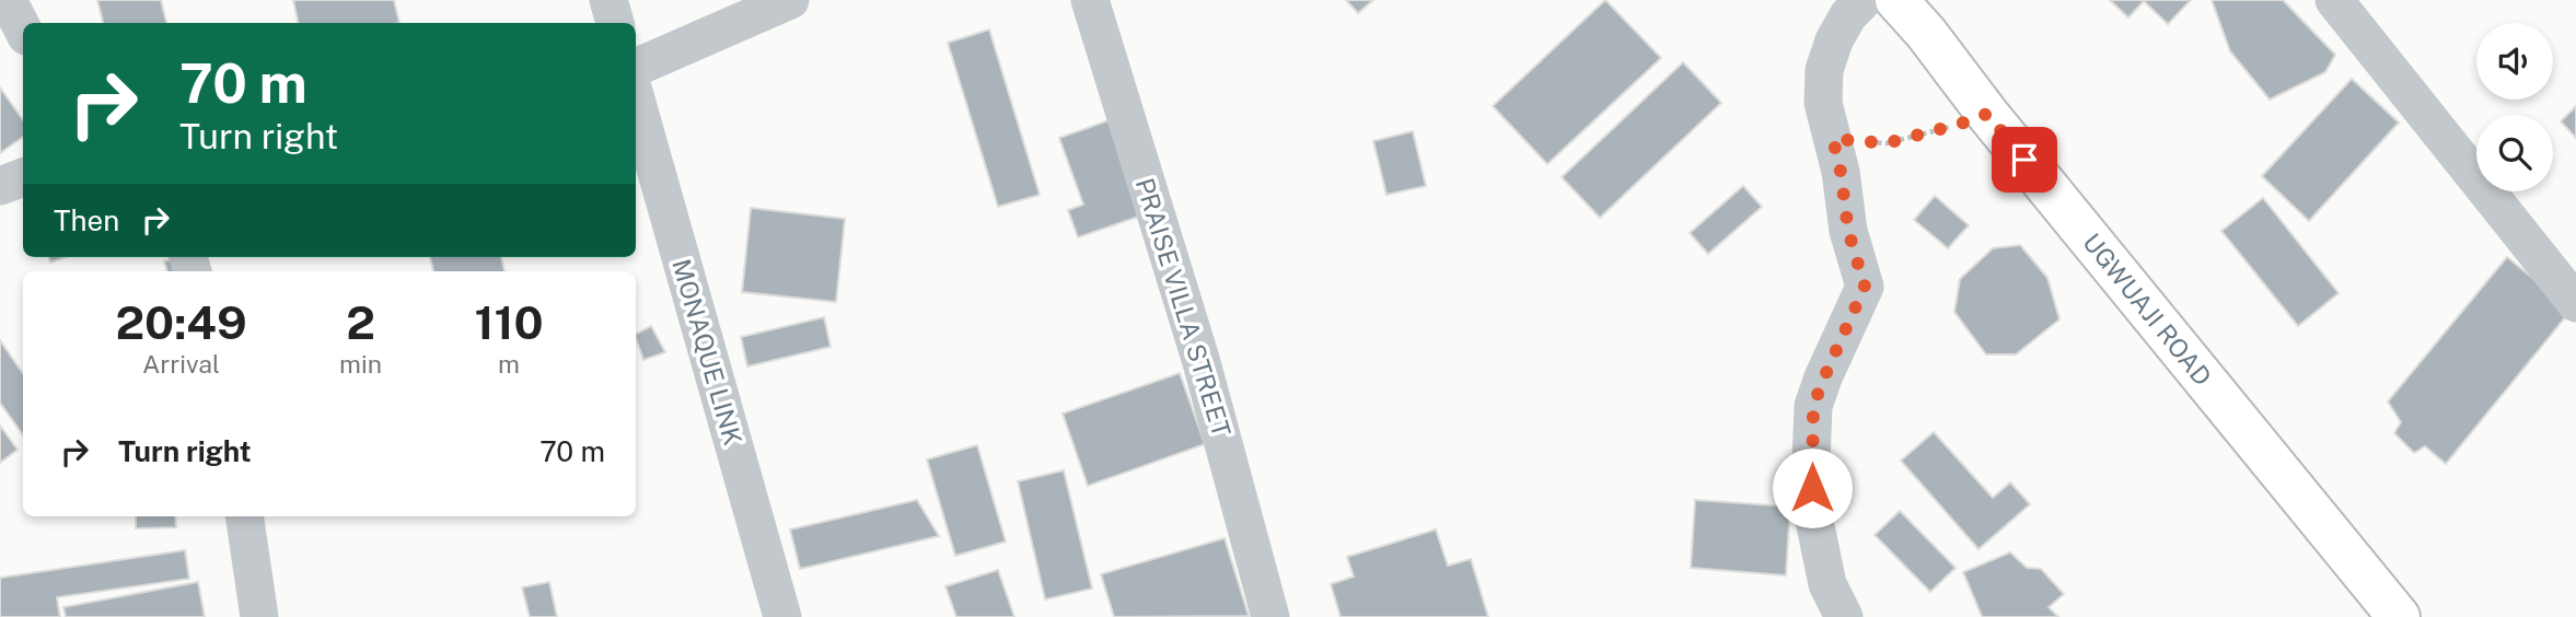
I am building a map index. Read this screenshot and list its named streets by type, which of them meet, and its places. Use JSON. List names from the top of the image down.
{
  "streets": {
    "main road": ["UGWUAJI ROAD"],
    "street": ["PRAISE VILLA STREET", "MONAQUE LINK"]
  },
  "page": {
    "turn": ["70 m", "Turn right"],
    "then": "Then",
    "eta": [
      "20:49",
      "Arrival",
      "2",
      "min",
      "110",
      "m"
    ],
    "list": [
      {
        "name": "Turn right",
        "value": "70 m"
      }
    ]
  }
}
